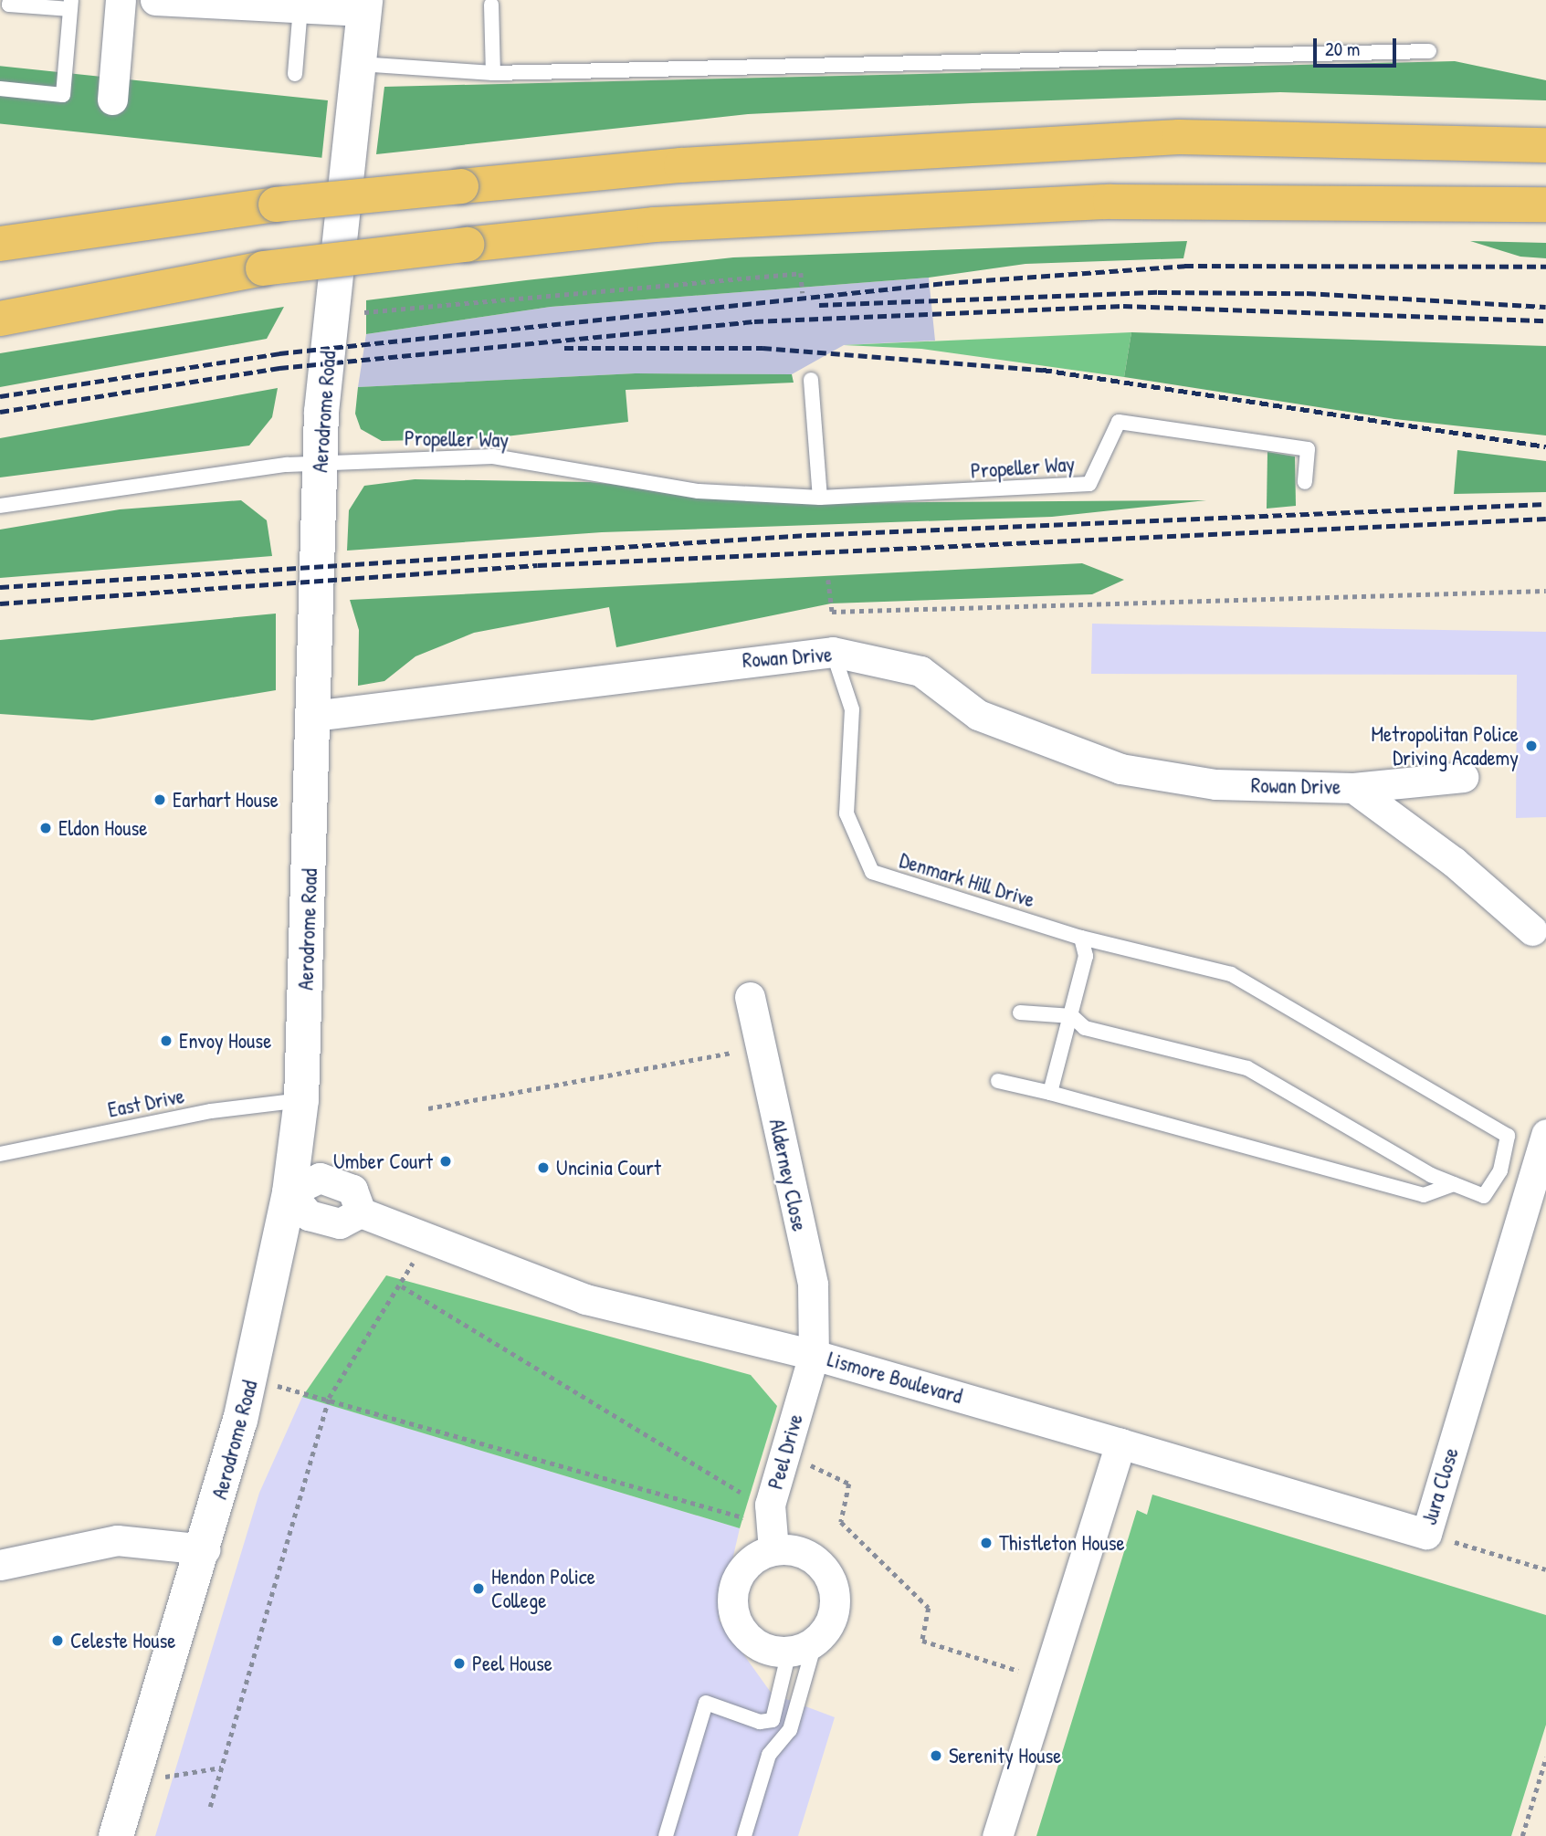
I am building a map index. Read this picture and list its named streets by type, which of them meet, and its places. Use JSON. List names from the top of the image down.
{
  "streets": {
    "street": [
      "Aerodrome Road",
      "Rowan Drive",
      "Alderney Close",
      "Lismore Boulevard",
      "Peel Drive",
      "Jura Close"
    ],
    "lane": ["Propeller Way", "Denmark Hill Drive", "East Drive"]
  },
  "crossings": [
    ["Aerodrome Road", "Propeller Way"],
    ["Aerodrome Road", "Rowan Drive"],
    ["Aerodrome Road", "East Drive"],
    ["Aerodrome Road", "Lismore Boulevard"],
    ["Rowan Drive", "Denmark Hill Drive"],
    ["Alderney Close", "Lismore Boulevard"],
    ["Alderney Close", "Peel Drive"],
    ["Lismore Boulevard", "Peel Drive"],
    ["Lismore Boulevard", "Jura Close"]
  ],
  "places": [
    "Metropolitan Police Driving Academy",
    "Earhart House",
    "Eldon House",
    "Envoy House",
    "Umber Court",
    "Uncinia Court",
    "Thistleton House",
    "Hendon Police College",
    "Celeste House",
    "Peel House",
    "Serenity House"
  ],
  "scale_bar": "20 m"
}
